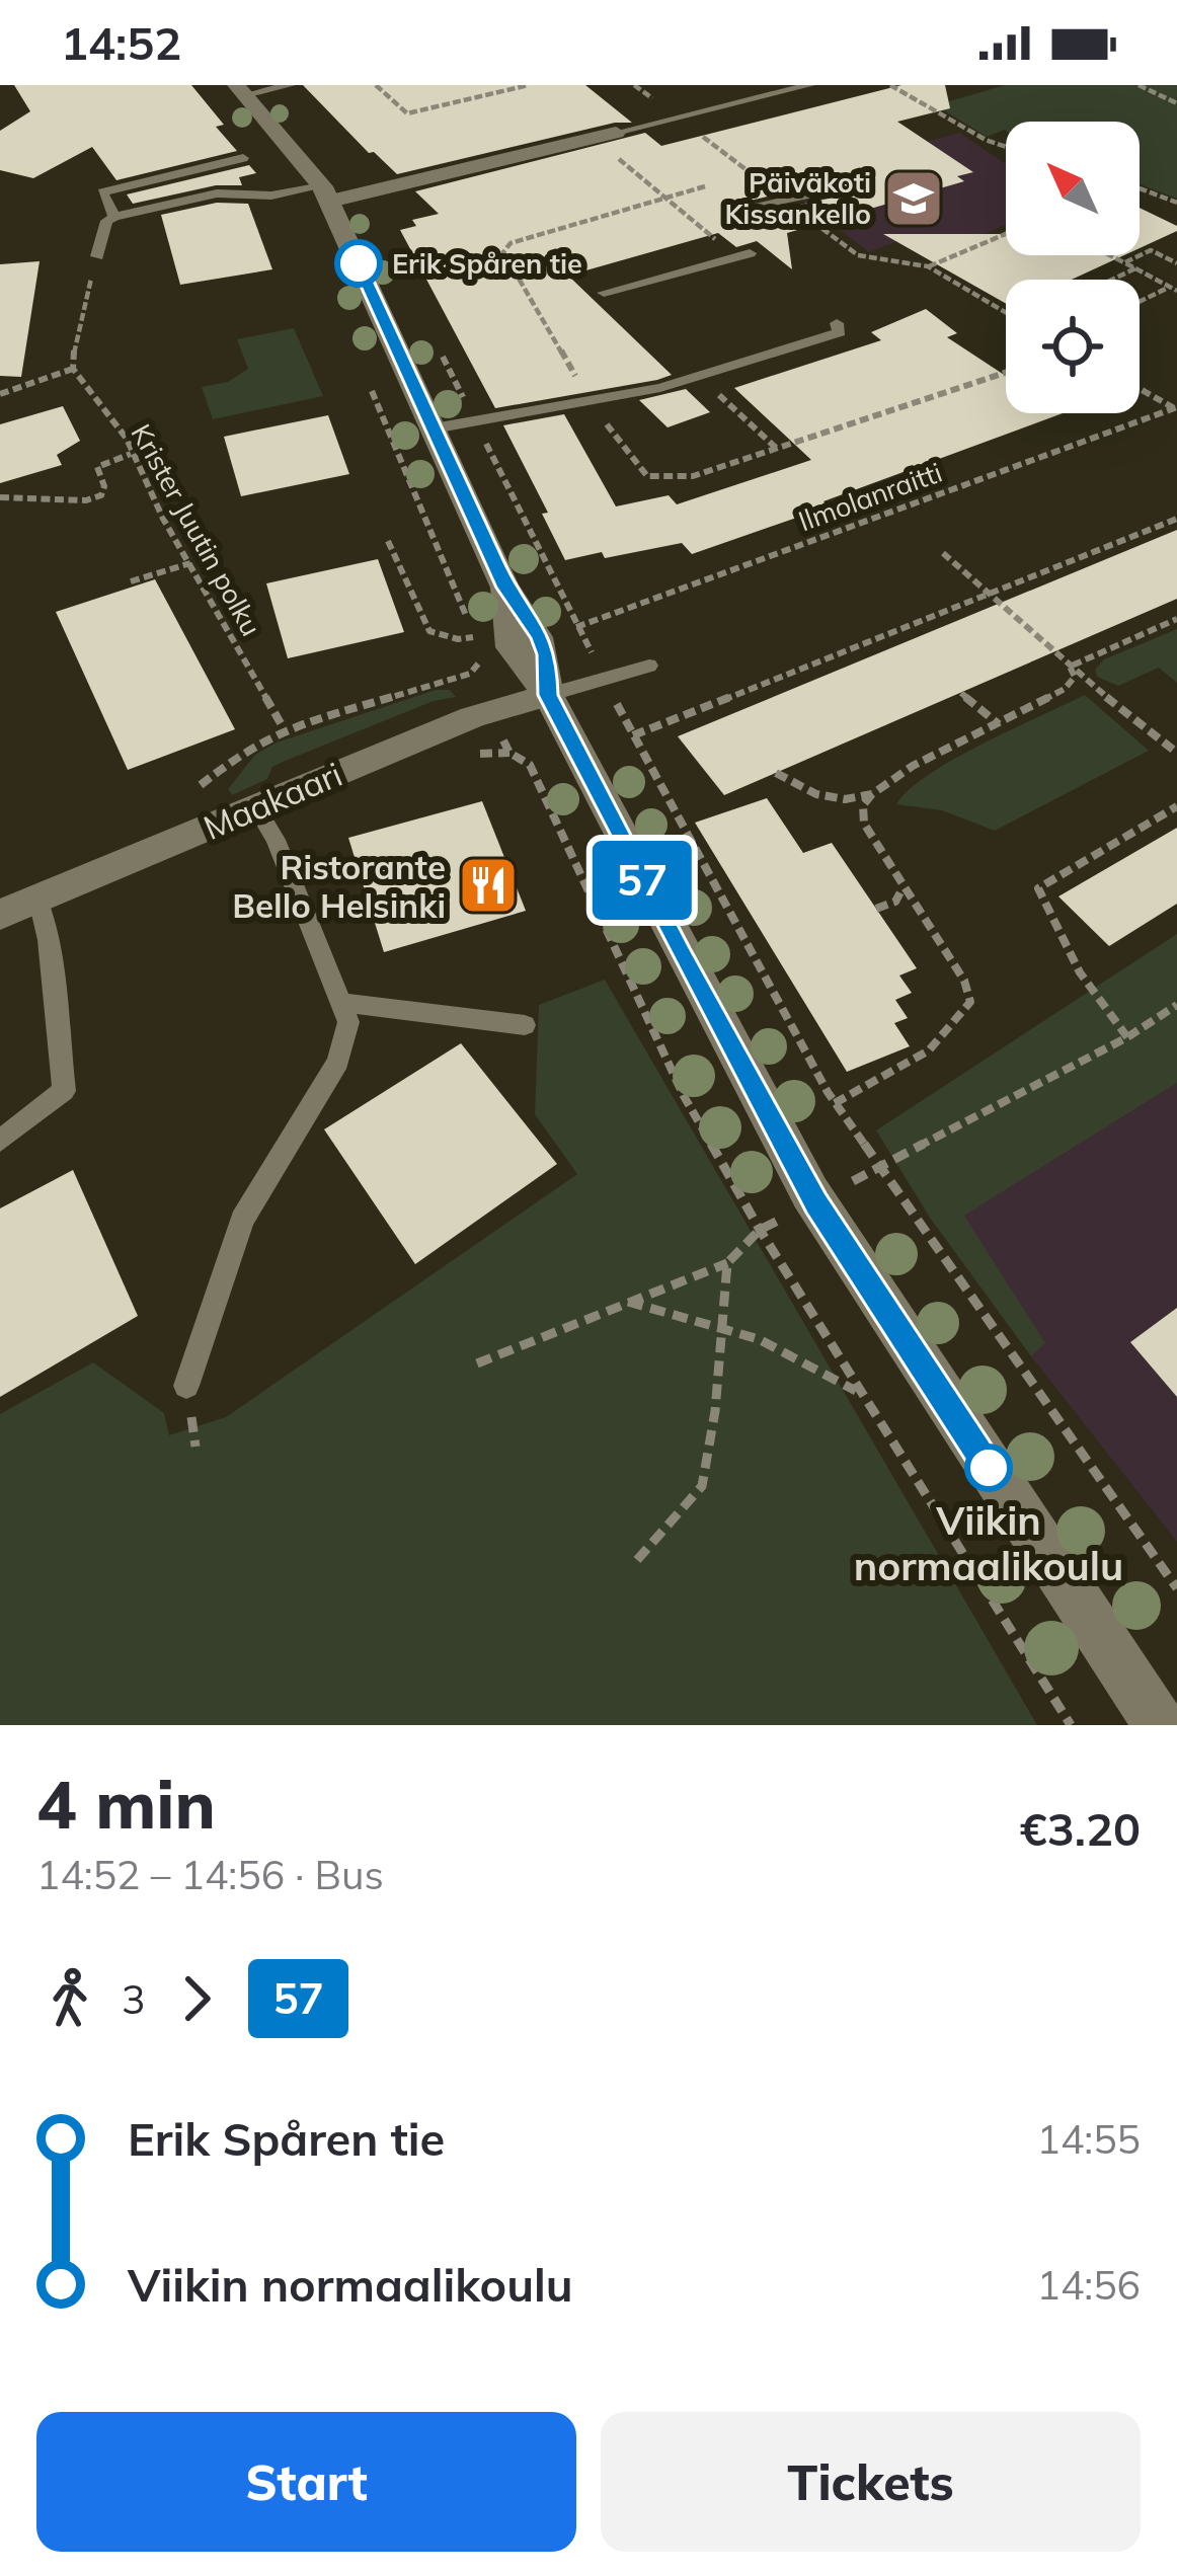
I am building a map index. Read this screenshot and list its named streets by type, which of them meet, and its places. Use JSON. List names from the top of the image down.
{
  "streets": {
    "street": ["Maakaari"],
    "path": ["Ilmolanraitti", "Krister Juutin polku"]
  },
  "places": {
    "school or university": ["Päiväkoti Kissankello"],
    "other": ["Erik Spåren tie", "Viikin normaalikoulu"],
    "restaurant": ["Ristorante Bello Helsinki"]
  },
  "lines": ["bus line 57"],
  "north": "top left",
  "page": {
    "status": "14:52",
    "on_map": "57",
    "heading": ["4 min", "14:52 – 14:56 · Bus", "€3.20"],
    "legs": ["3", "57"],
    "list": [
      {
        "name": "Erik Spåren tie",
        "value": "14:55"
      },
      {
        "name": "Viikin normaalikoulu",
        "value": "14:56"
      }
    ],
    "buttons": ["Start", "Tickets"]
  }
}
